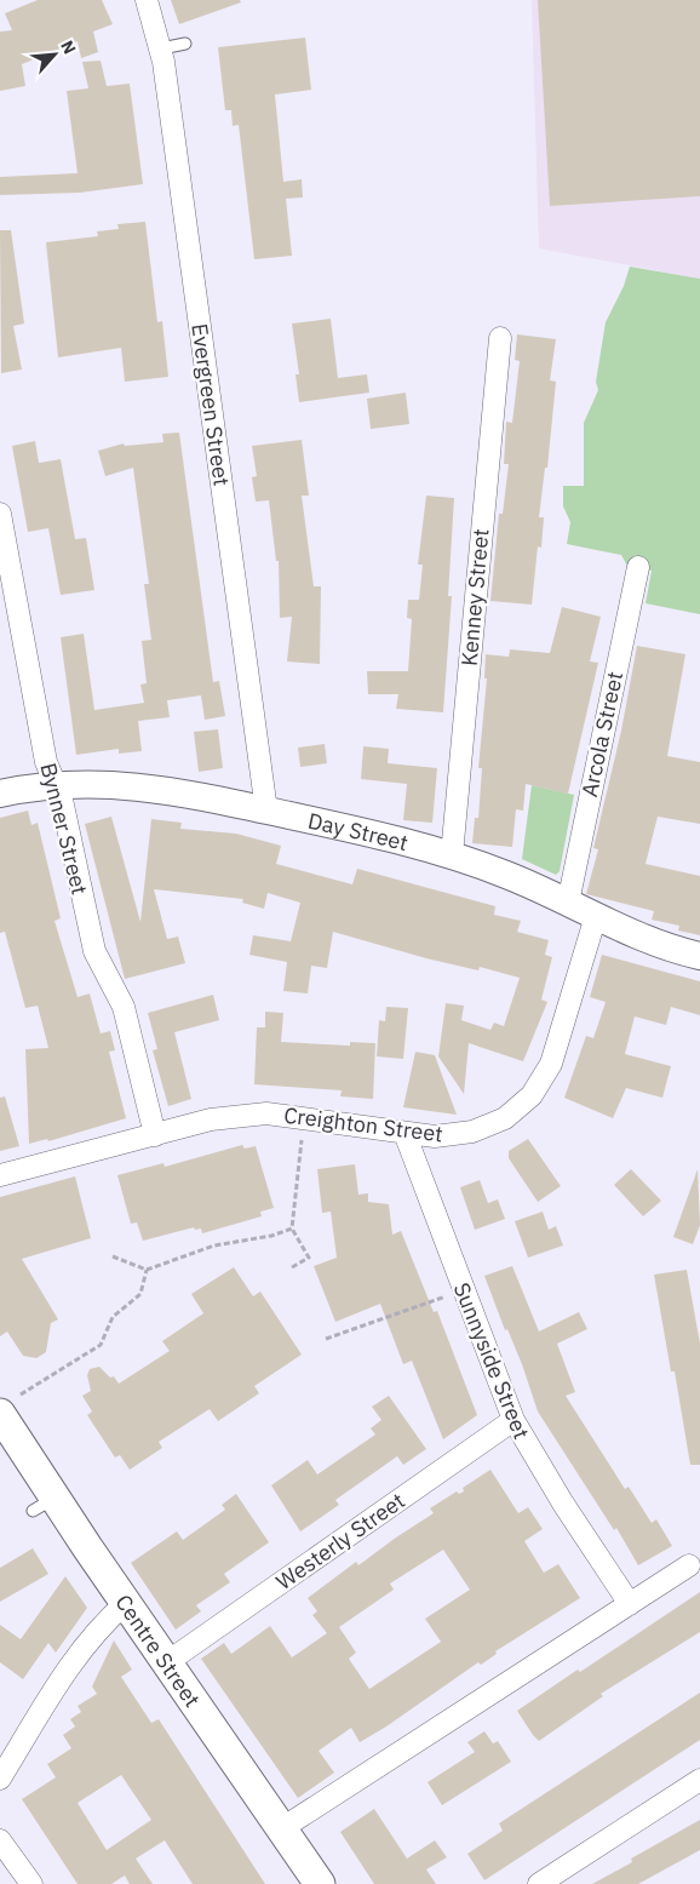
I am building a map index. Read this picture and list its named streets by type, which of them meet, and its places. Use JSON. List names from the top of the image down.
{
  "streets": {
    "main road": ["Centre Street"],
    "street": [
      "Evergreen Street",
      "Kenney Street",
      "Arcola Street",
      "Bynner Street",
      "Day Street",
      "Creighton Street",
      "Sunnyside Street",
      "Westerly Street"
    ]
  },
  "crossings": [
    ["Evergreen Street", "Day Street"],
    ["Kenney Street", "Day Street"],
    ["Arcola Street", "Day Street"],
    ["Bynner Street", "Day Street"],
    ["Bynner Street", "Creighton Street"],
    ["Day Street", "Creighton Street"],
    ["Creighton Street", "Sunnyside Street"],
    ["Sunnyside Street", "Westerly Street"],
    ["Westerly Street", "Centre Street"]
  ],
  "north": "top right"
}
